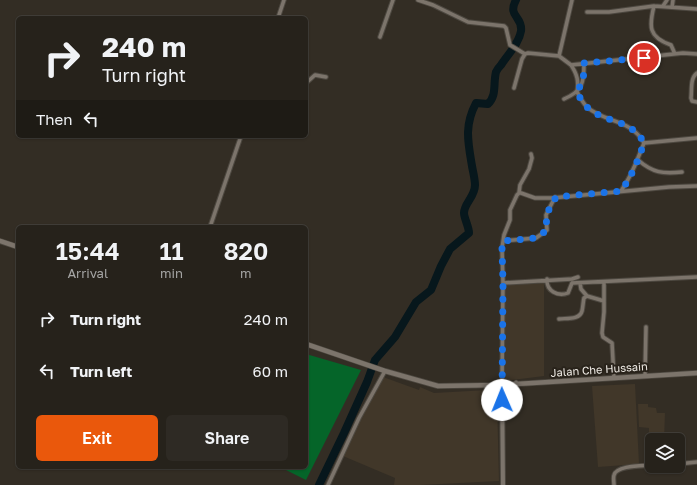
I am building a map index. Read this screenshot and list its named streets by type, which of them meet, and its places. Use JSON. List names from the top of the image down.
{
  "streets": {
    "main road": ["Jalan Che Hussain"]
  },
  "page": {
    "turn": ["240 m", "Turn right"],
    "then": "Then",
    "eta": [
      "15:44",
      "Arrival",
      "11",
      "min",
      "820",
      "m"
    ],
    "list": [
      {
        "name": "Turn right",
        "value": "240 m"
      },
      {
        "name": "Turn left",
        "value": "60 m"
      }
    ],
    "buttons": ["Exit", "Share"]
  }
}
